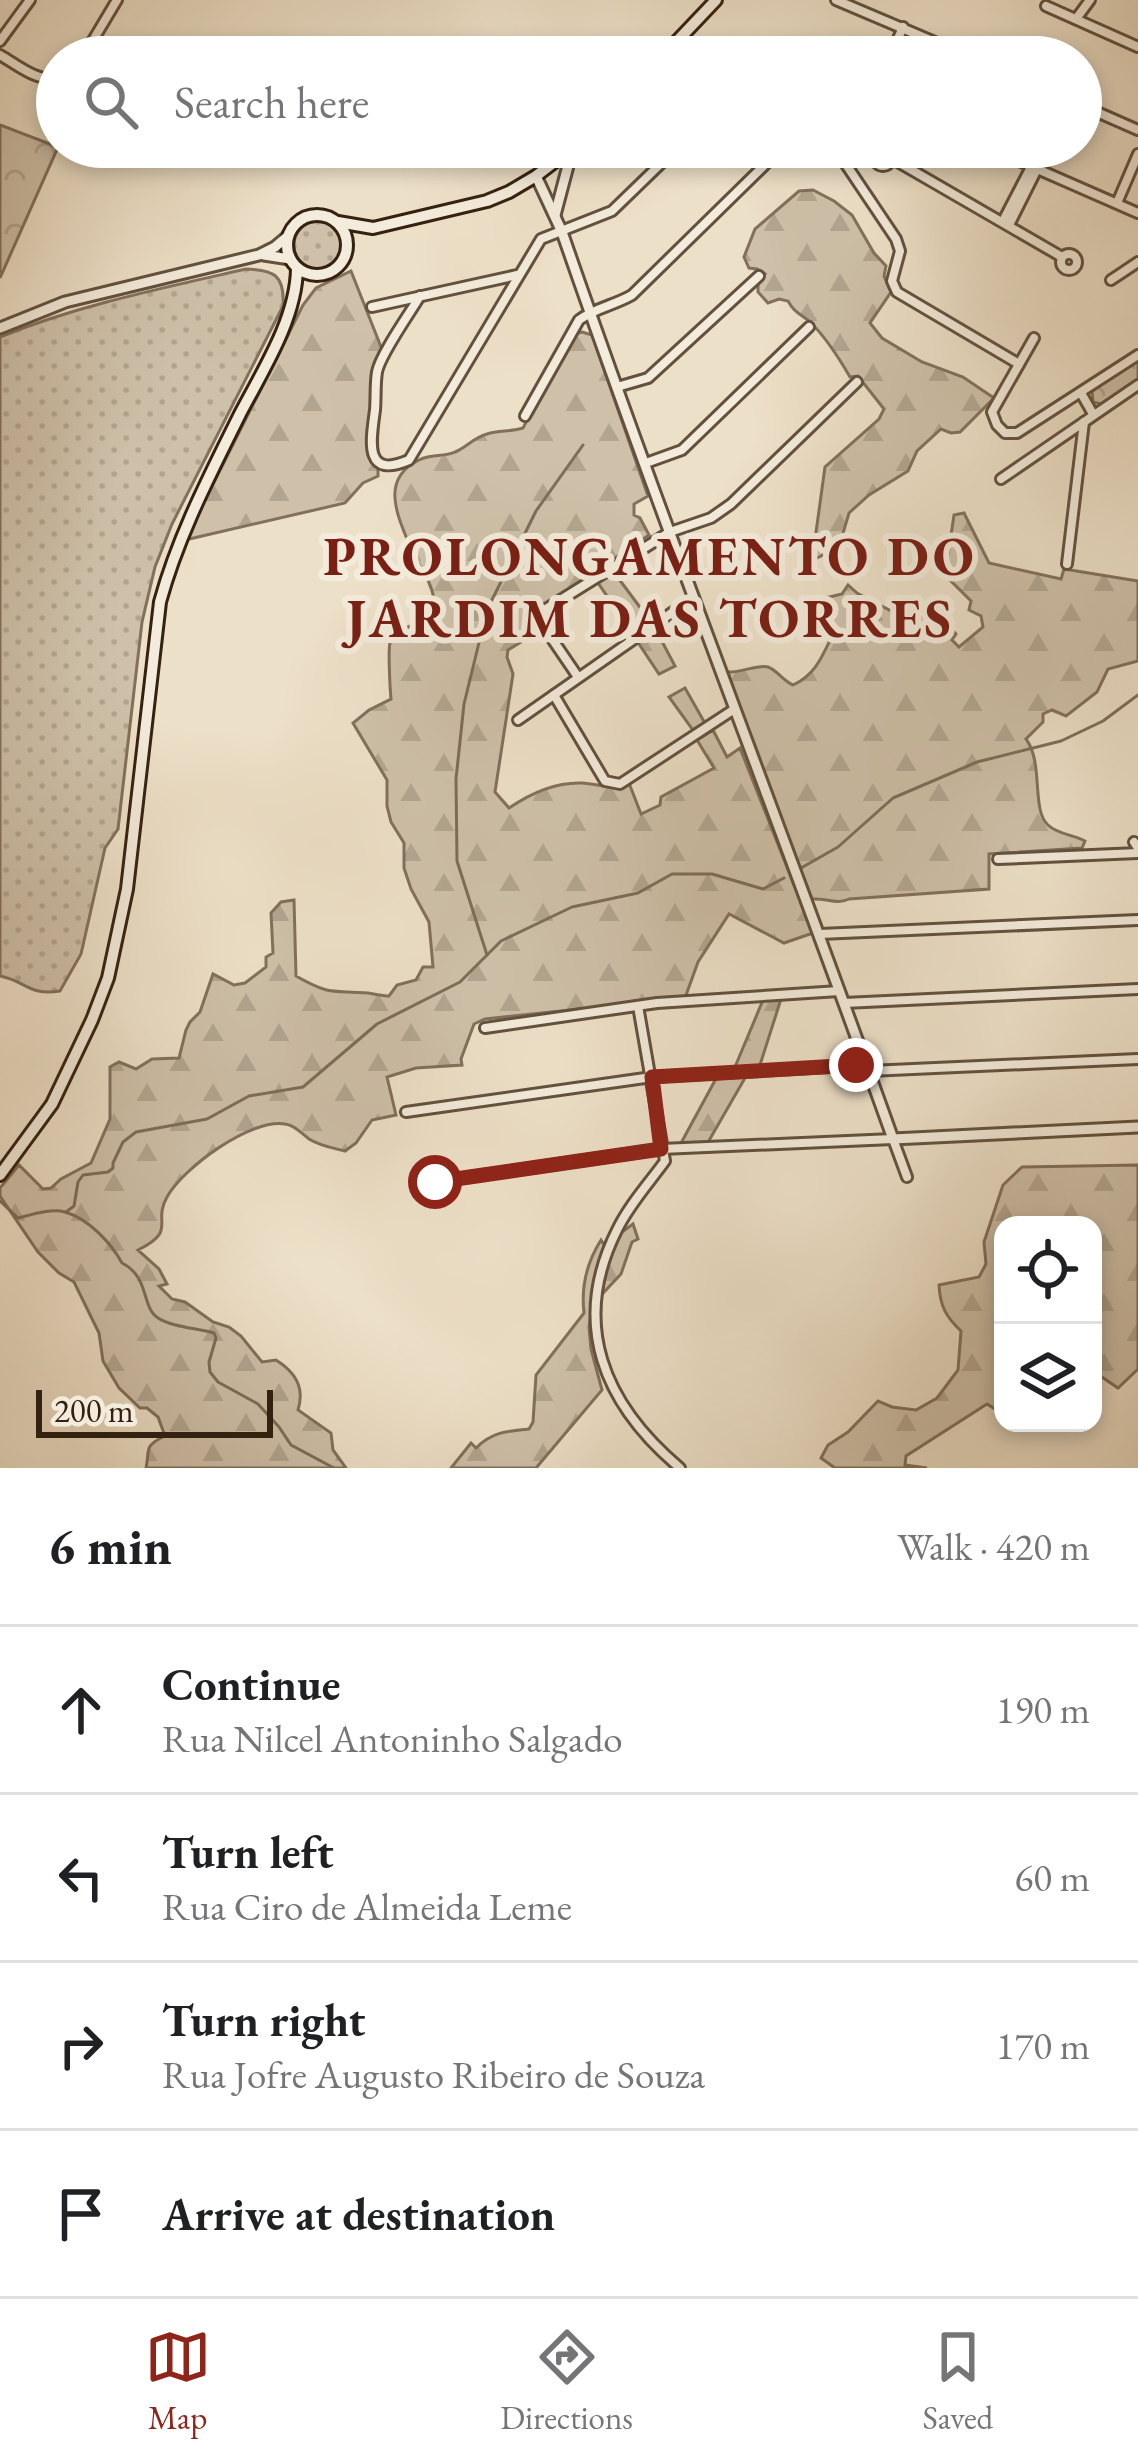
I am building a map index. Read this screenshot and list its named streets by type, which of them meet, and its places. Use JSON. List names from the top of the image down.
{
  "districts": ["PROLONGAMENTO DO JARDIM DAS TORRES"],
  "scale_bar": "200 m",
  "page": {
    "search": "Search here",
    "scale": "200 m",
    "heading": ["6 min", "Walk · 420 m"],
    "list": [
      ["Continue", "Rua Nilcel Antoninho Salgado", "190 m"],
      ["Turn left", "Rua Ciro de Almeida Leme", "60 m"],
      ["Turn right", "Rua Jofre Augusto Ribeiro de Souza", "170 m"],
      "Arrive at destination"
    ],
    "nav": ["Map", "Directions", "Saved"]
  }
}
